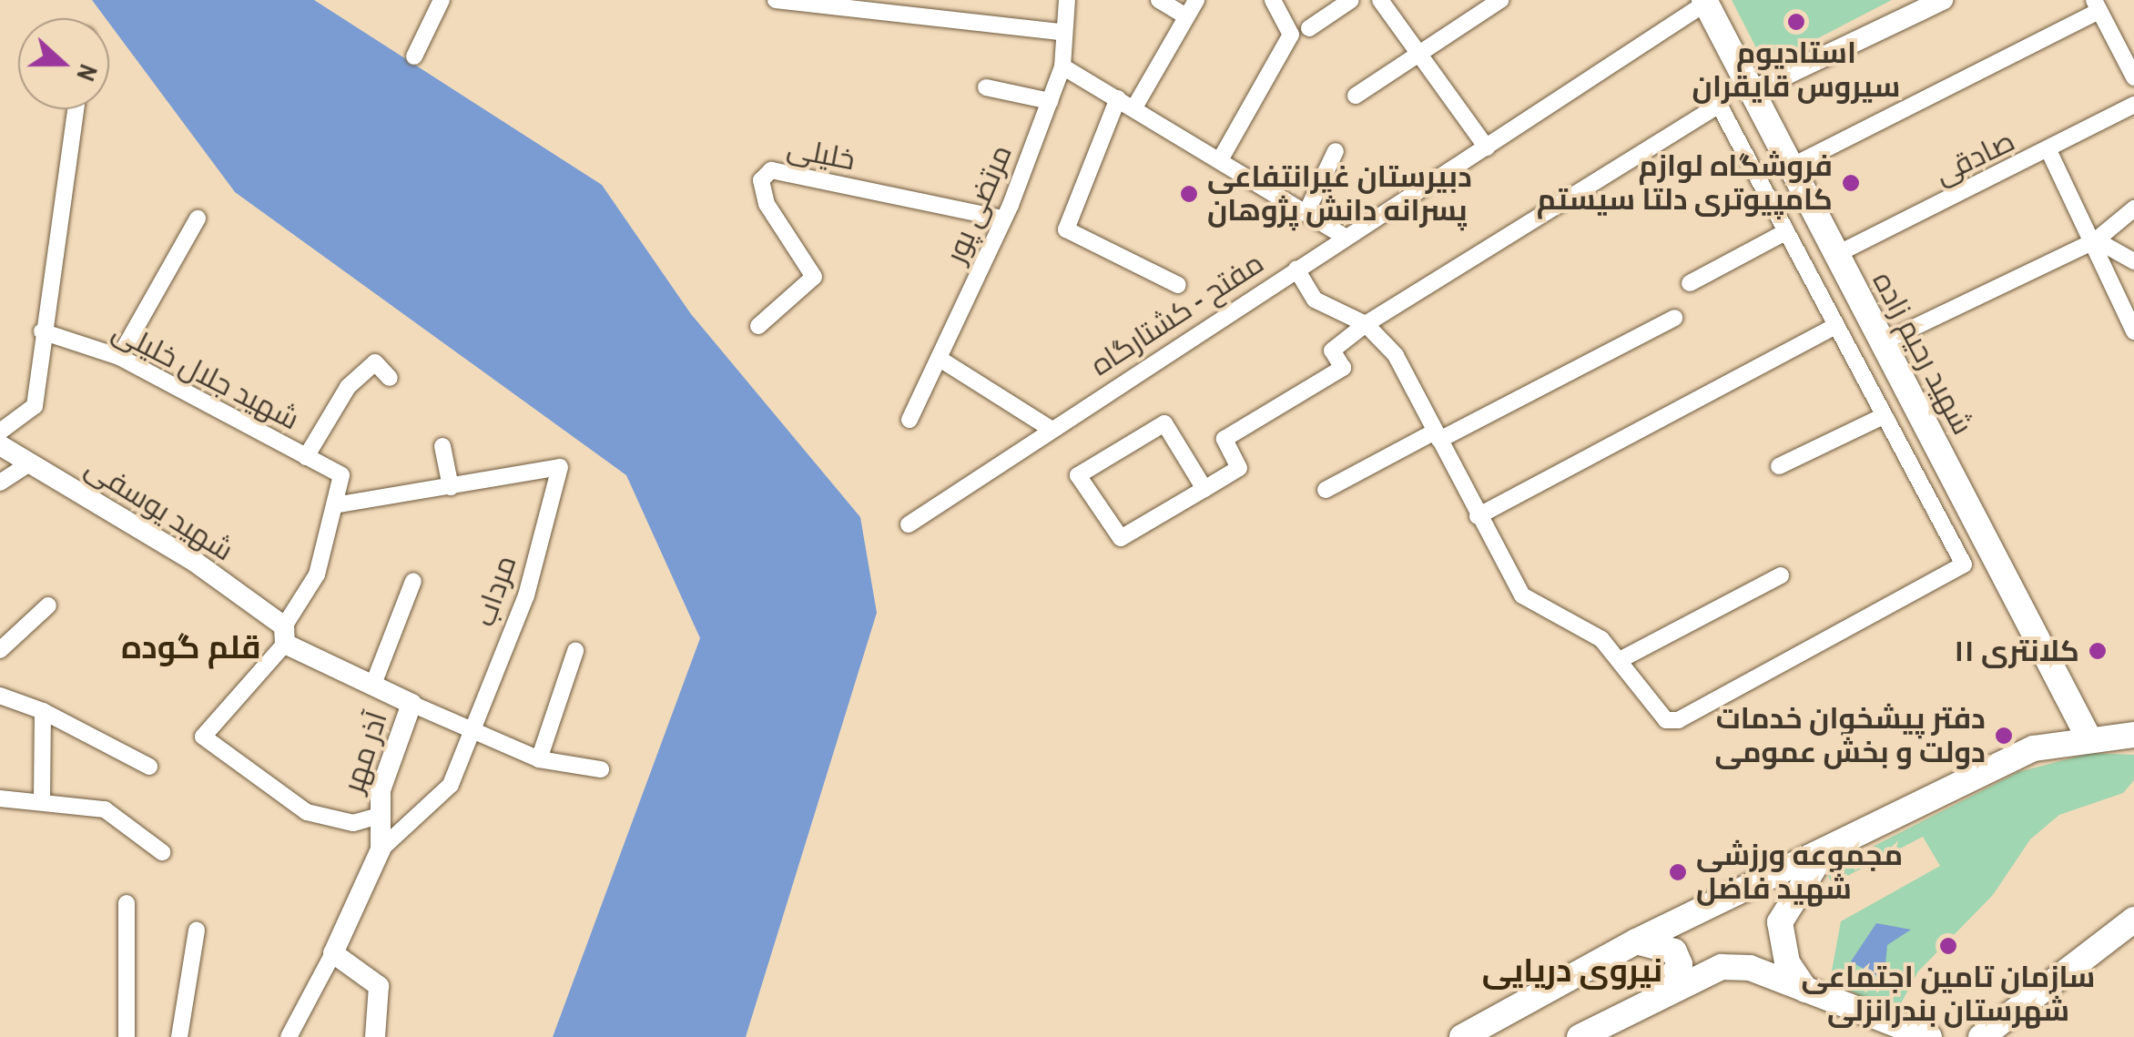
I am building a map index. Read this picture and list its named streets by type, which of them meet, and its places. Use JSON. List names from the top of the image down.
{
  "streets": {
    "main road": ["شهید رحیم زاده"],
    "street": [
      "خلیلی",
      "صادقی",
      "مرتضی پور",
      "مفتح - کشتارگاه",
      "شهید جلال خلیلی",
      "شهید یوسفی",
      "مرداب",
      "آذر مهر"
    ]
  },
  "crossings": [
    ["خلیلی", "مرتضی پور"],
    ["صادقی", "شهید رحیم زاده"],
    ["مفتح - کشتارگاه", "شهید رحیم زاده"],
    ["شهید یوسفی", "آذر مهر"],
    ["مرداب", "آذر مهر"]
  ],
  "districts": ["قلم گوده", "نیروی دریایی"],
  "places": [
    "استادیوم سیروس قایقران",
    "فروشگاه لوازم کامپیوتری دلتا سیستم",
    "دبیرستان غیرانتفاعی پسرانه دانش پژوهان",
    "کلانتری ۱۱",
    "دفتر پیشخوان خدمات دولت و بخش عمومی",
    "مجموعه ورزشی شهید فاضل",
    "سازمان تامین اجتماعی شهرستان بندرانزلی"
  ],
  "north": "right"
}
